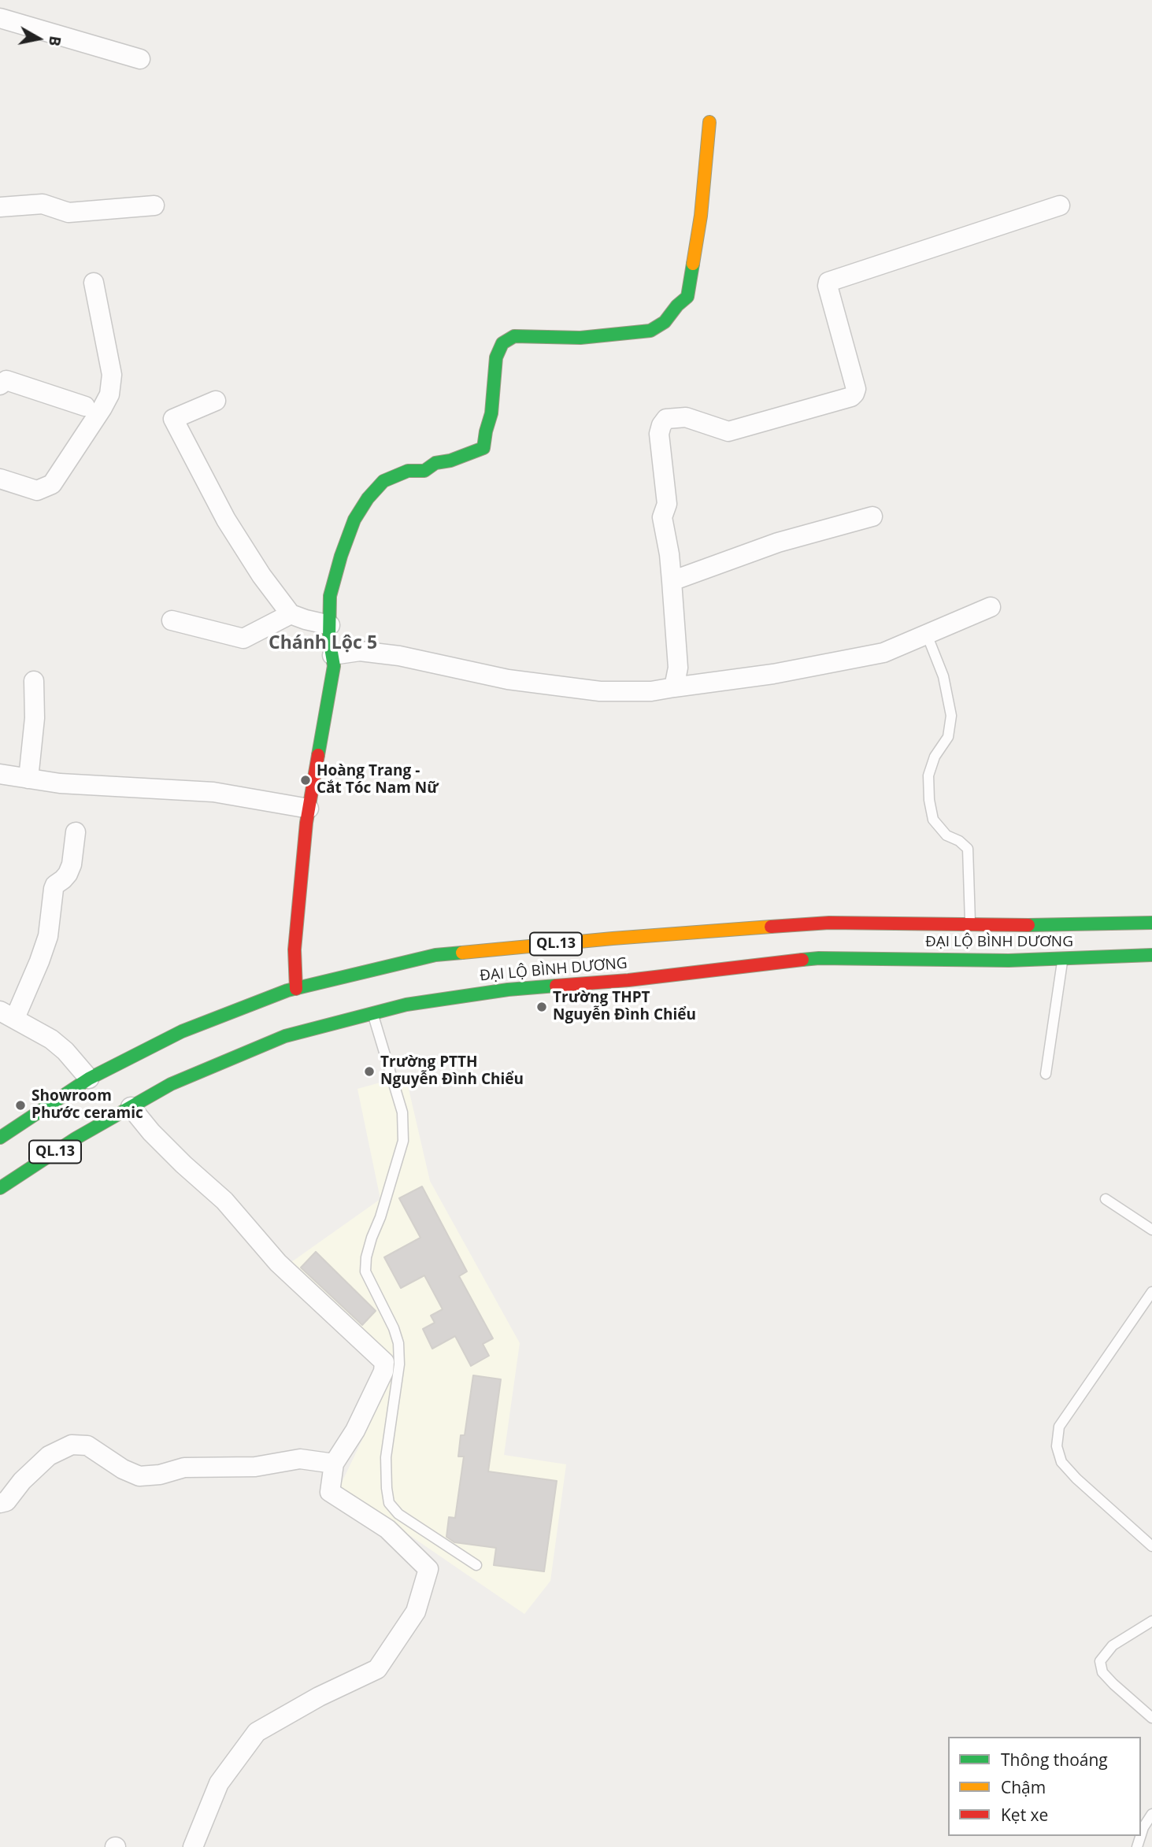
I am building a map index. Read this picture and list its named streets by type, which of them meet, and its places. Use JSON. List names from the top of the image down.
{
  "streets": {
    "main road": ["ĐẠI LỘ BÌNH DƯƠNG", "QL.13"]
  },
  "districts": ["Chánh Lộc 5"],
  "places": [
    "Hoàng Trang - Cắt Tóc Nam Nữ",
    "Trường THPT Nguyễn Đình Chiểu",
    "Trường PTTH Nguyễn Đình Chiểu",
    "Showroom Phước ceramic"
  ],
  "legend": ["Thông thoáng", "Chậm", "Kẹt xe"],
  "north": "right"
}
